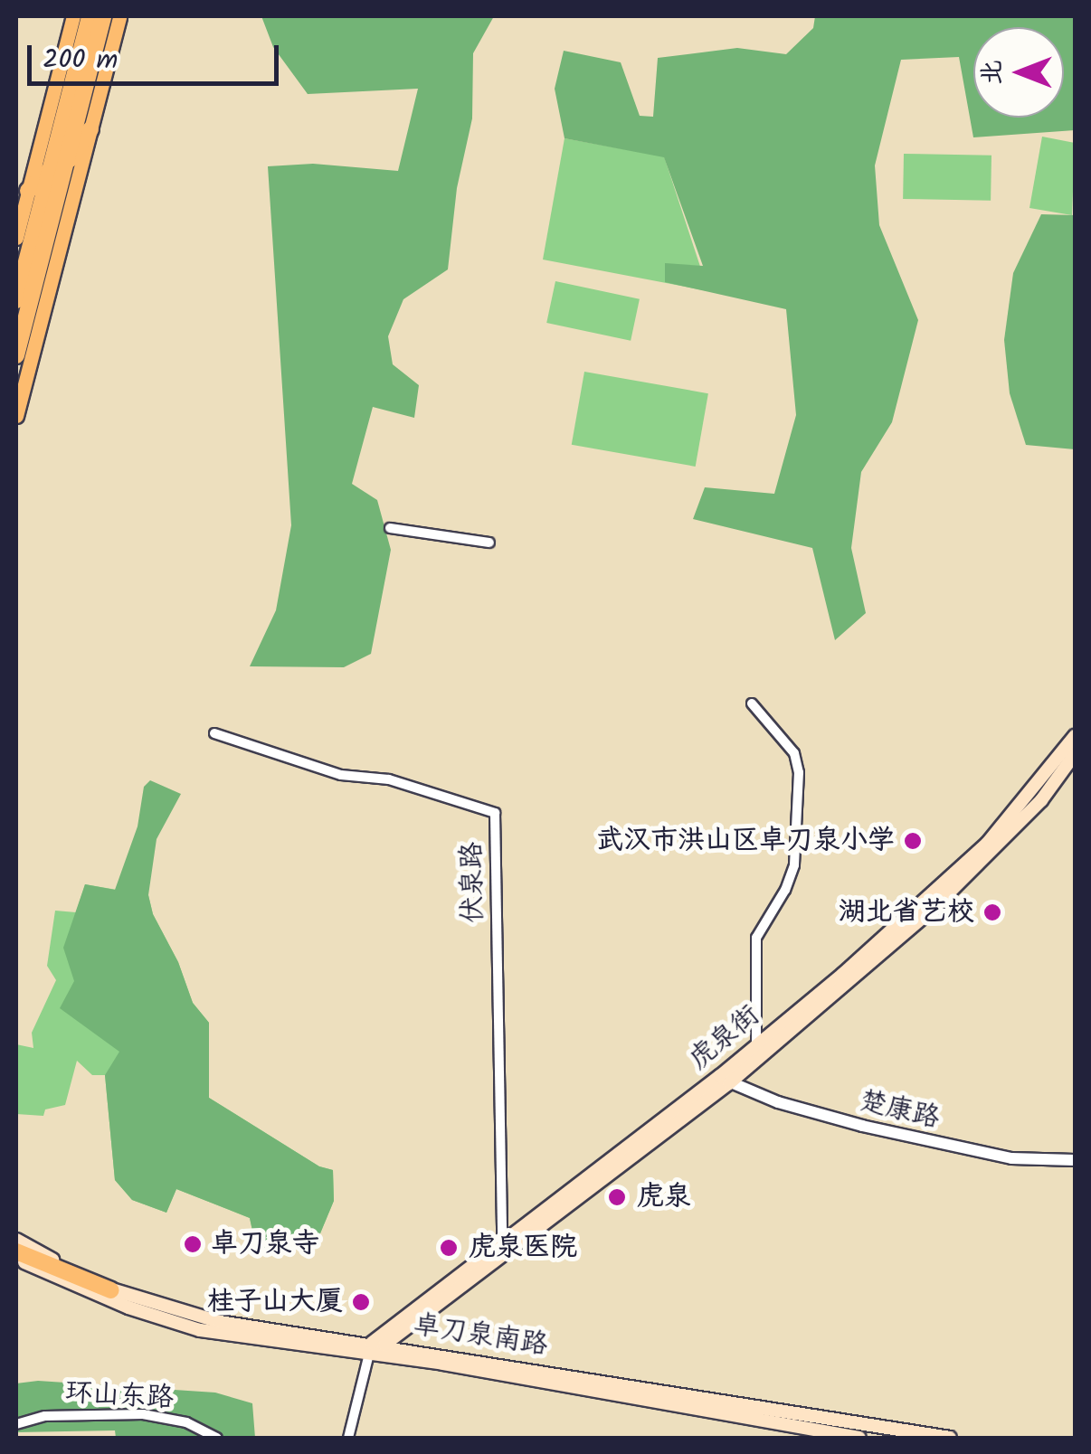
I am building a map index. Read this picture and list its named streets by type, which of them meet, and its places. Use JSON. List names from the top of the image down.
{
  "streets": {
    "main road": ["虎泉街", "卓刀泉南路"],
    "street": ["伏泉路", "楚康路", "环山东路"]
  },
  "crossings": [
    ["伏泉路", "虎泉街"],
    ["虎泉街", "楚康路"],
    ["虎泉街", "卓刀泉南路"]
  ],
  "places": [
    "武汉市洪山区卓刀泉小学",
    "湖北省艺校",
    "虎泉",
    "卓刀泉寺",
    "虎泉医院",
    "桂子山大厦"
  ],
  "scale_bar": "200 m",
  "north": "left"
}
